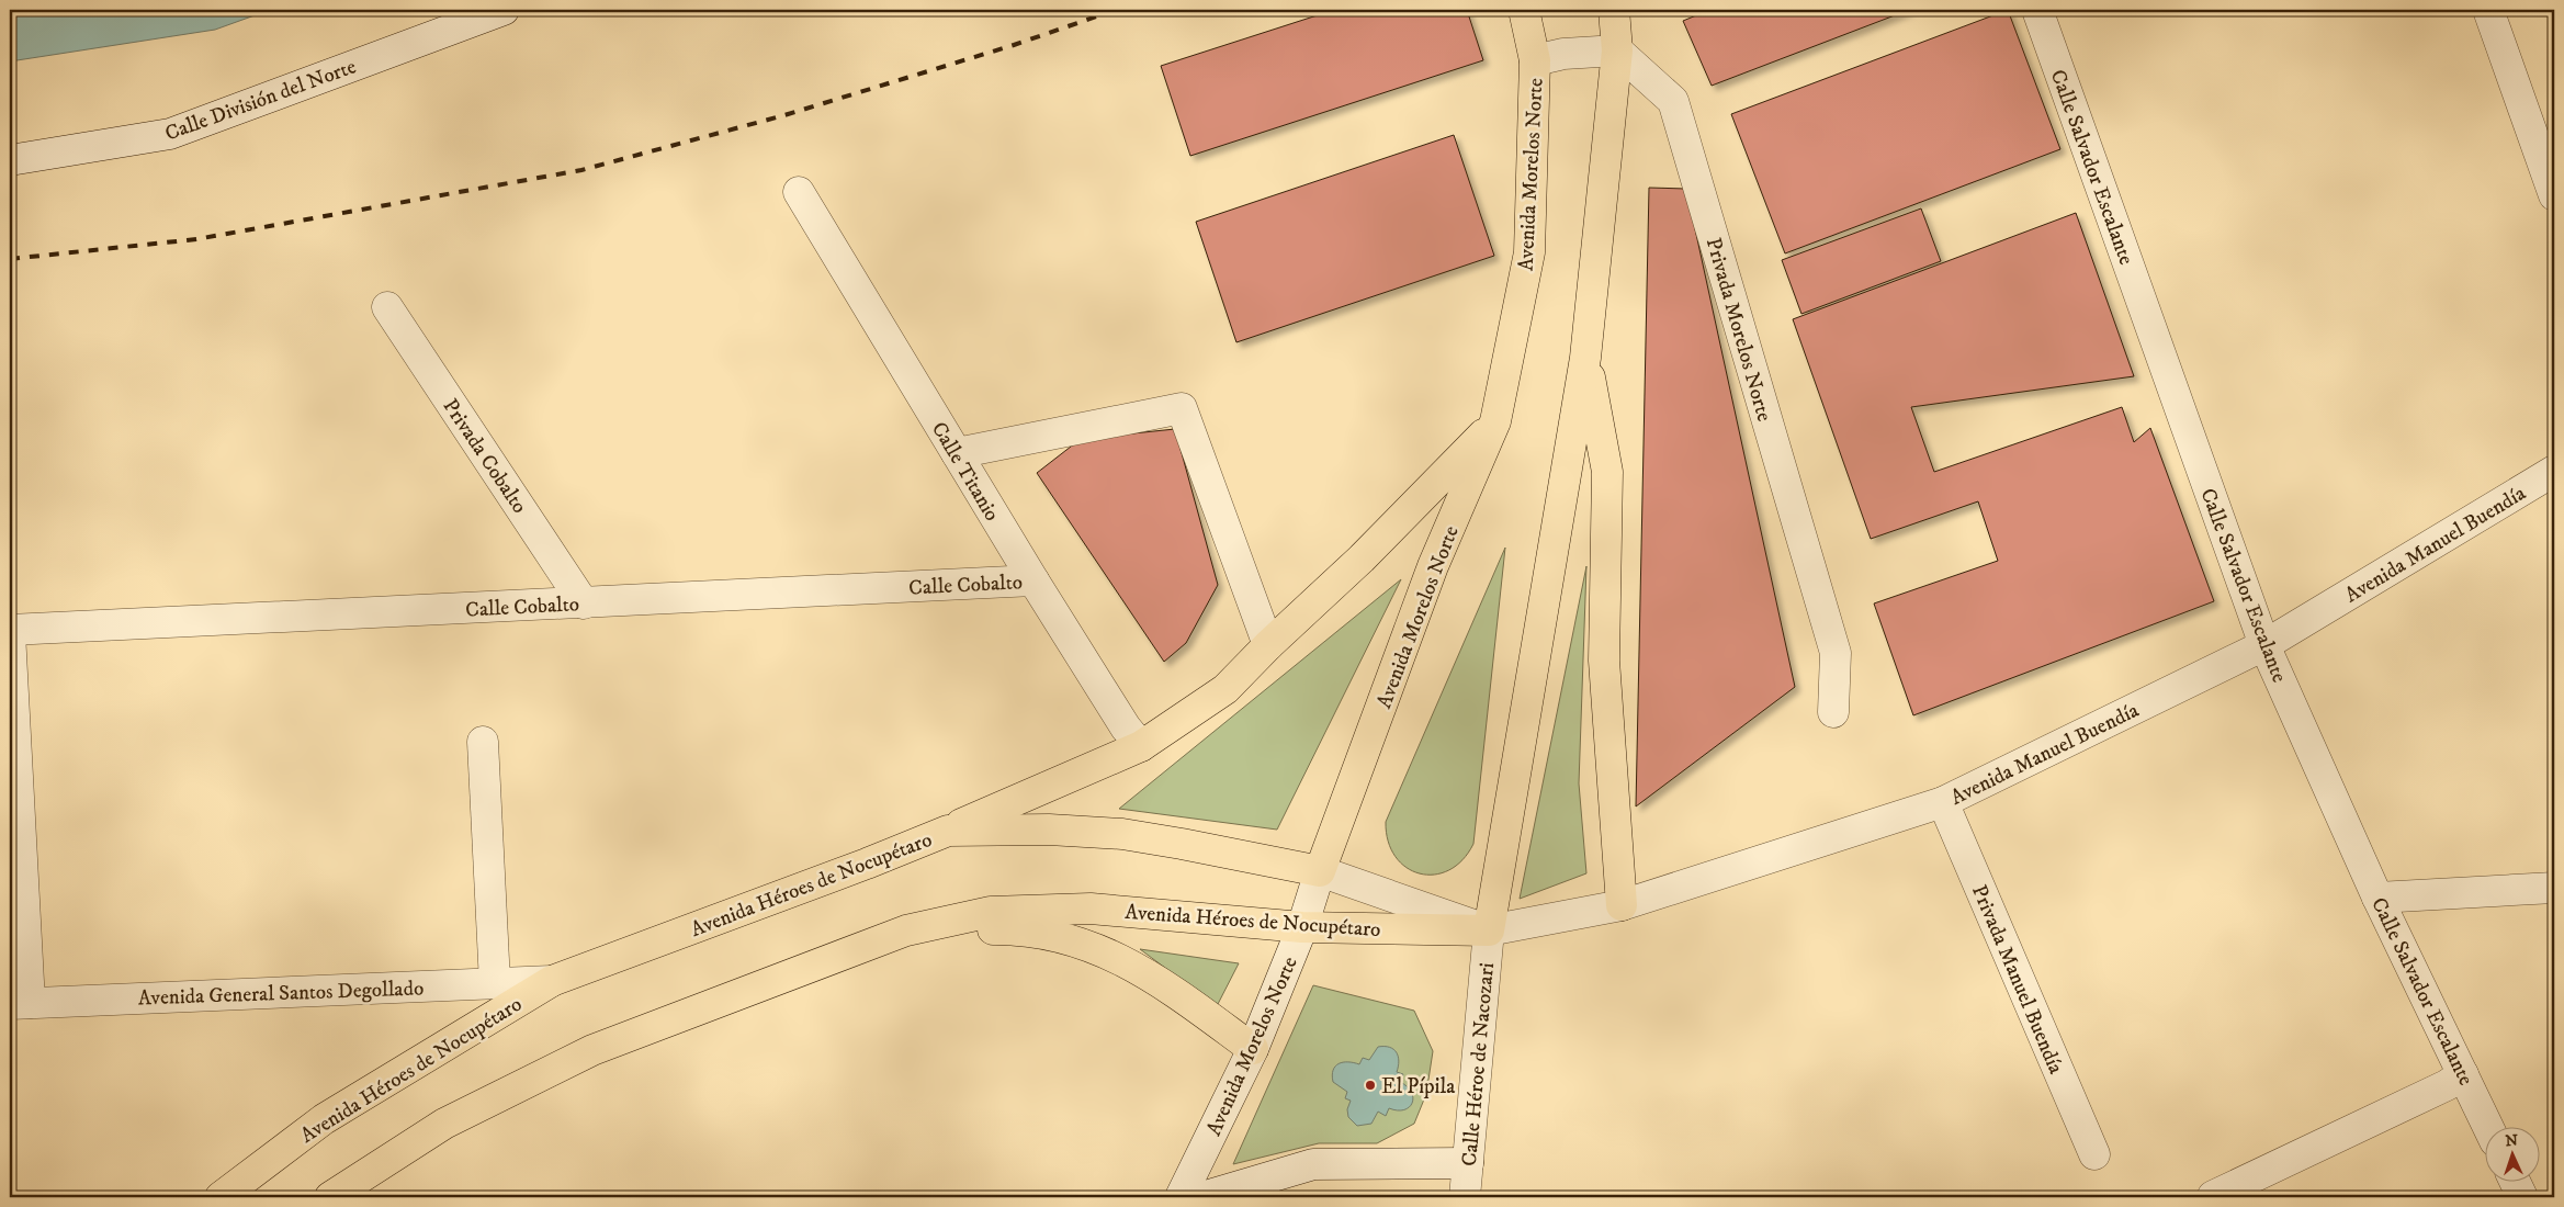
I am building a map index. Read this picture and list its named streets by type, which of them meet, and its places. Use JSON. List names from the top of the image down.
{
  "streets": {
    "main road": ["Avenida Morelos Norte", "Avenida Héroes de Nocupétaro"],
    "street": [
      "Calle División del Norte",
      "Calle Salvador Escalante",
      "Privada Morelos Norte",
      "Privada Cobalto",
      "Calle Titanio",
      "Avenida Manuel Buendía",
      "Calle Cobalto",
      "Privada Manuel Buendía",
      "Avenida General Santos Degollado",
      "Calle Héroe de Nacozari"
    ]
  },
  "crossings": [
    ["Calle Salvador Escalante", "Avenida Manuel Buendía"],
    ["Avenida Morelos Norte", "Avenida Héroes de Nocupétaro"],
    ["Privada Cobalto", "Calle Cobalto"],
    ["Calle Titanio", "Calle Cobalto"],
    ["Avenida Manuel Buendía", "Avenida Héroes de Nocupétaro"],
    ["Avenida Manuel Buendía", "Privada Manuel Buendía"],
    ["Avenida Manuel Buendía", "Calle Héroe de Nacozari"],
    ["Avenida Héroes de Nocupétaro", "Avenida General Santos Degollado"],
    ["Avenida Héroes de Nocupétaro", "Calle Héroe de Nacozari"]
  ],
  "places": ["El Pípila"],
  "north": "top"
}
